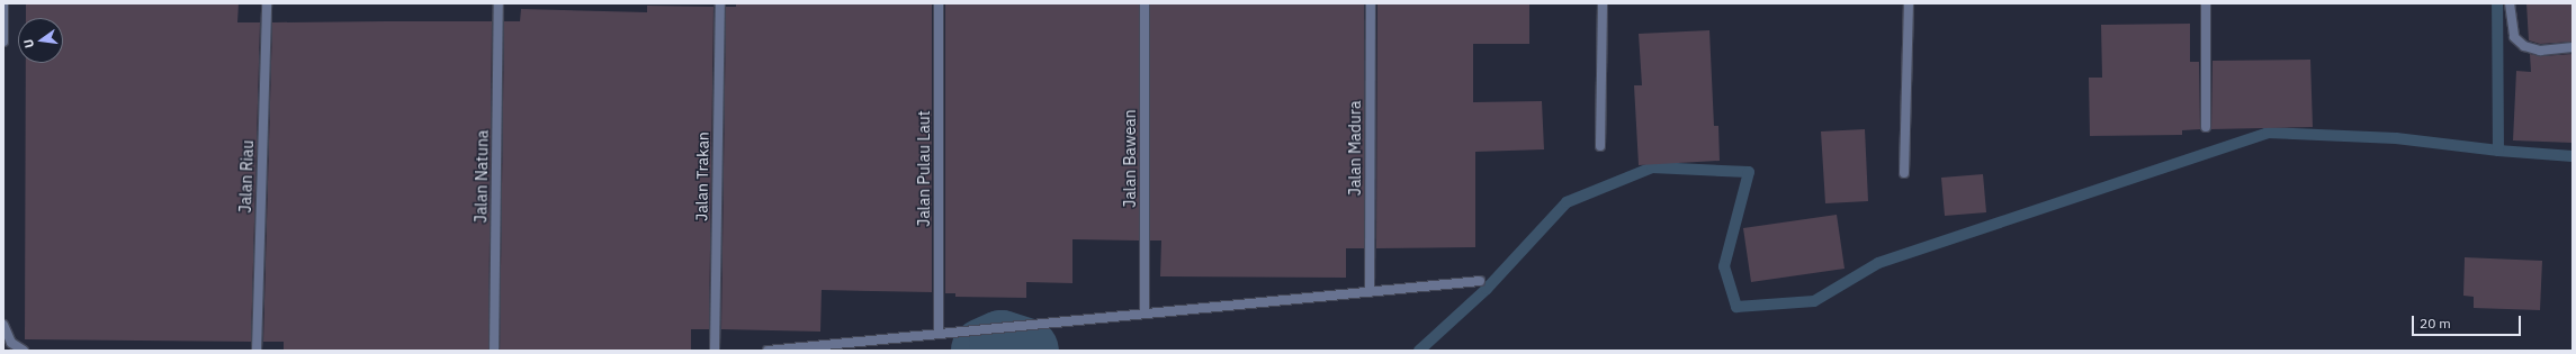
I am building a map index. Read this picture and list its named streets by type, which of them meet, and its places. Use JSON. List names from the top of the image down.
{
  "streets": {
    "street": [
      "Jalan Madura",
      "Jalan Bawean",
      "Jalan Pulau Laut",
      "Jalan Riau",
      "Jalan Natuna",
      "Jalan Trakan"
    ]
  },
  "scale_bar": "20 m",
  "north": "left"
}
